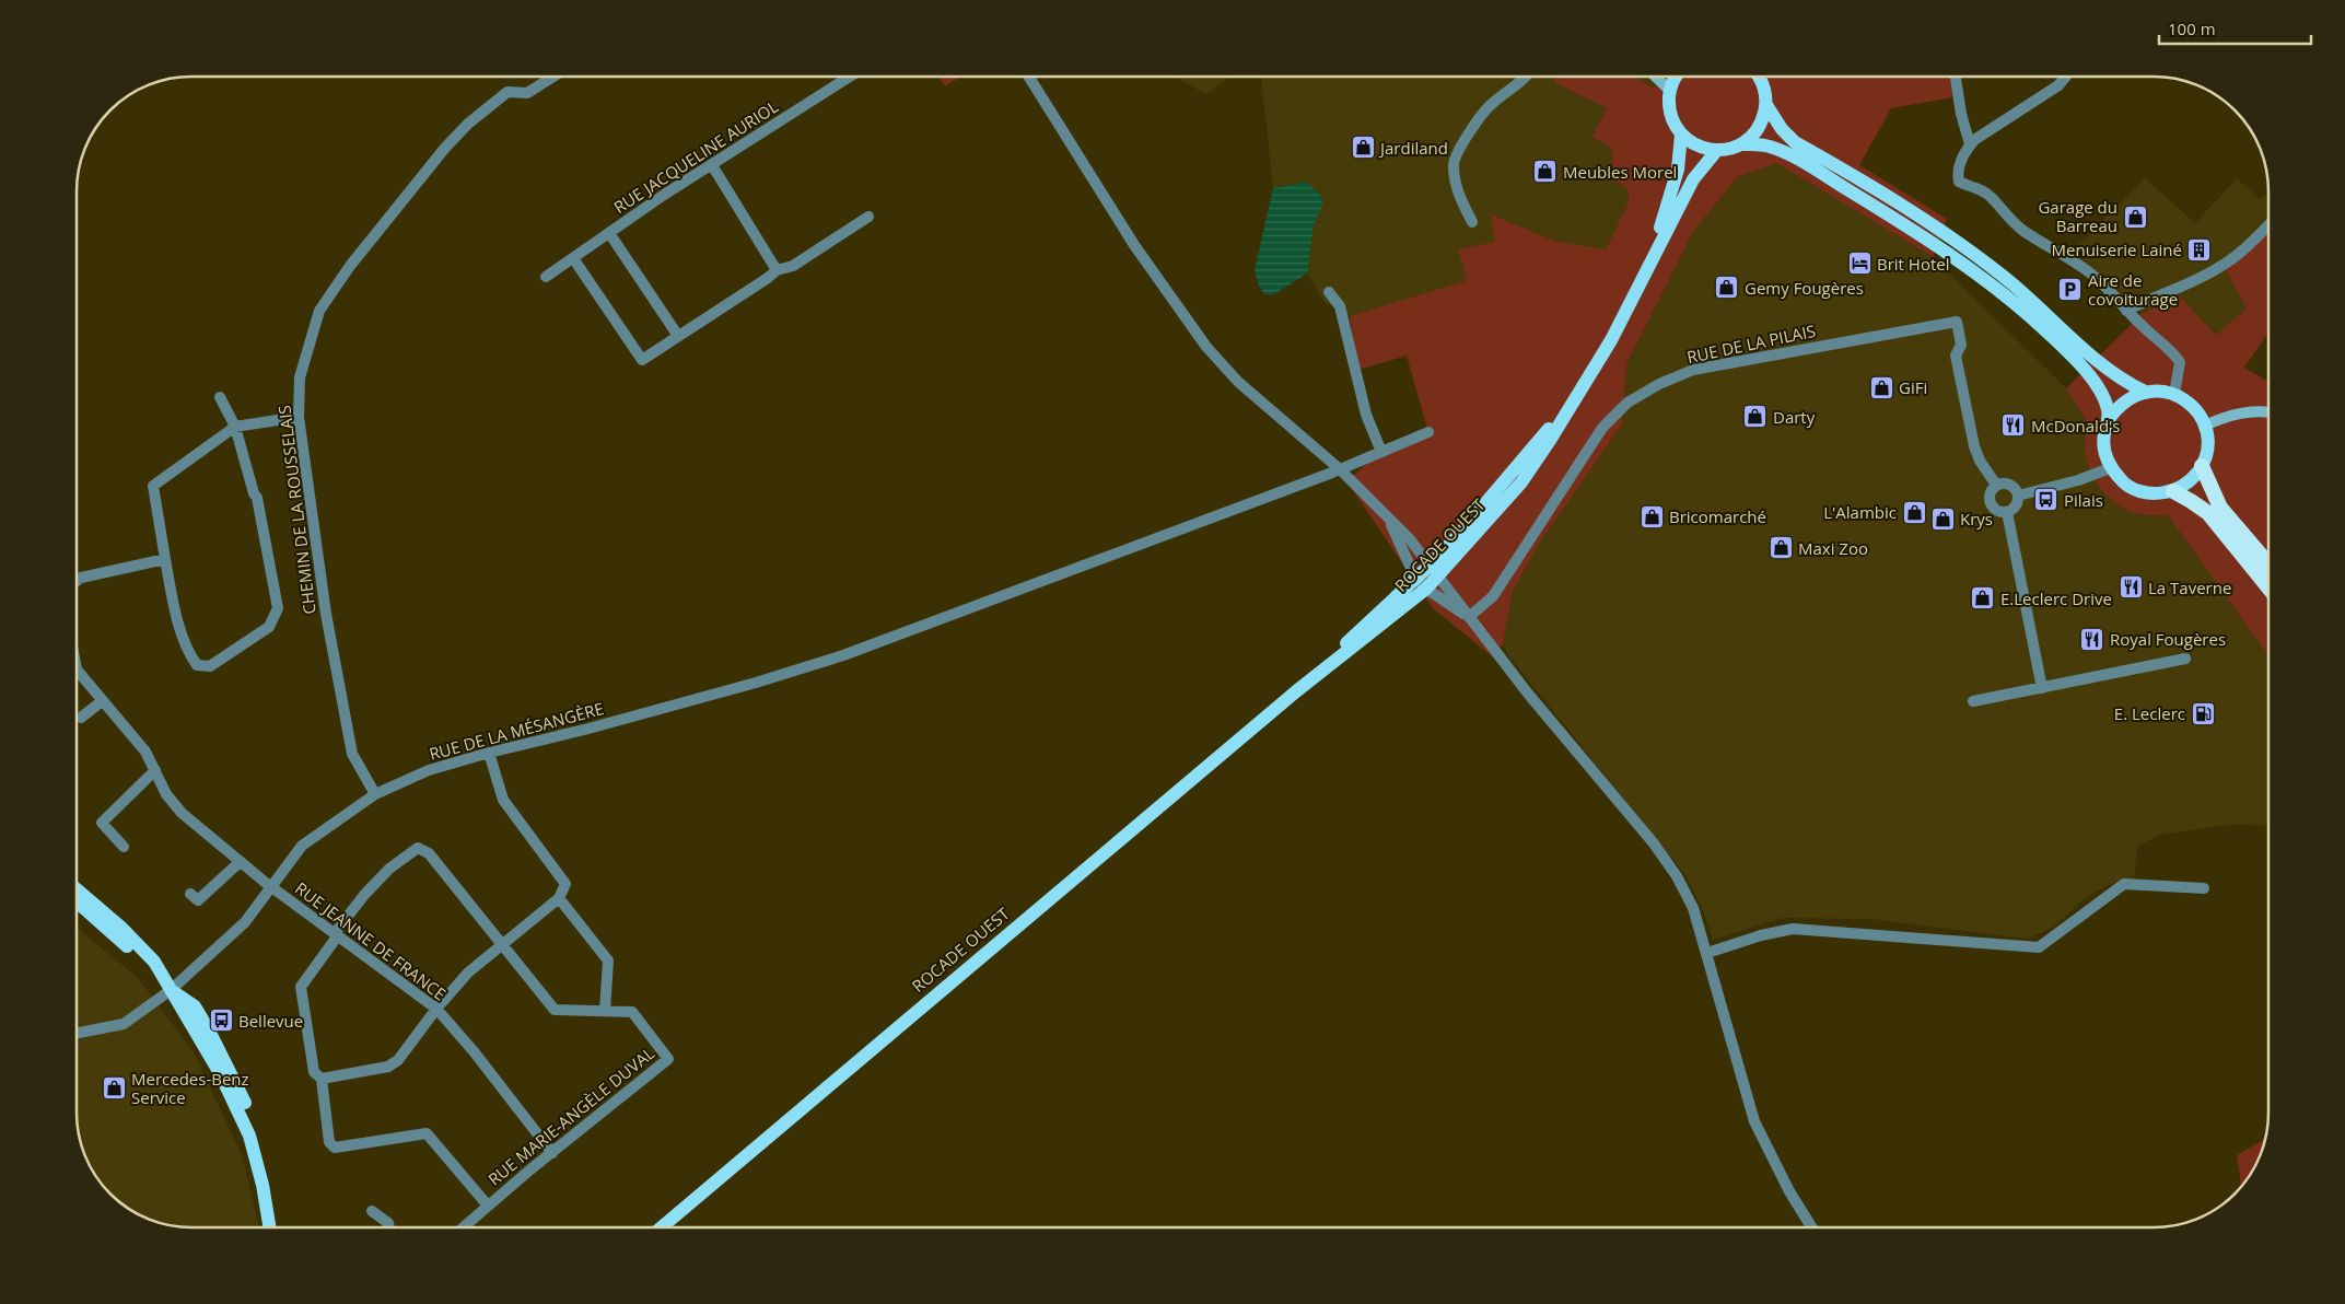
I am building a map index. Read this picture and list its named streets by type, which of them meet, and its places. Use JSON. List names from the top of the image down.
{
  "streets": {
    "main road": ["ROCADE OUEST"],
    "street": [
      "RUE JACQUELINE AURIOL",
      "RUE DE LA PILAIS",
      "CHEMIN DE LA ROUSSELAIS",
      "RUE DE LA MÉSANGÈRE",
      "RUE JEANNE DE FRANCE",
      "RUE MARIE-ANGÈLE DUVAL"
    ]
  },
  "crossings": [
    ["CHEMIN DE LA ROUSSELAIS", "RUE DE LA MÉSANGÈRE"],
    ["RUE DE LA MÉSANGÈRE", "RUE JEANNE DE FRANCE"],
    ["RUE JEANNE DE FRANCE", "RUE MARIE-ANGÈLE DUVAL"]
  ],
  "places": {
    "shop": [
      "Jardiland",
      "Meubles Morel",
      "Garage du Barreau",
      "Gemy Fougères",
      "GiFi",
      "Darty",
      "L'Alambic",
      "Bricomarché",
      "Krys",
      "Maxi Zoo",
      "E.Leclerc Drive",
      "Mercedes-Benz Service"
    ],
    "building": ["Menuiserie Lainé"],
    "hotel": ["Brit Hotel"],
    "parking": ["Aire de covoiturage"],
    "restaurant": ["McDonald's", "La Taverne", "Royal Fougères"],
    "bus stop": ["Pilais", "Bellevue"],
    "fuel station": ["E. Leclerc"]
  },
  "scale_bar": "100 m"
}
